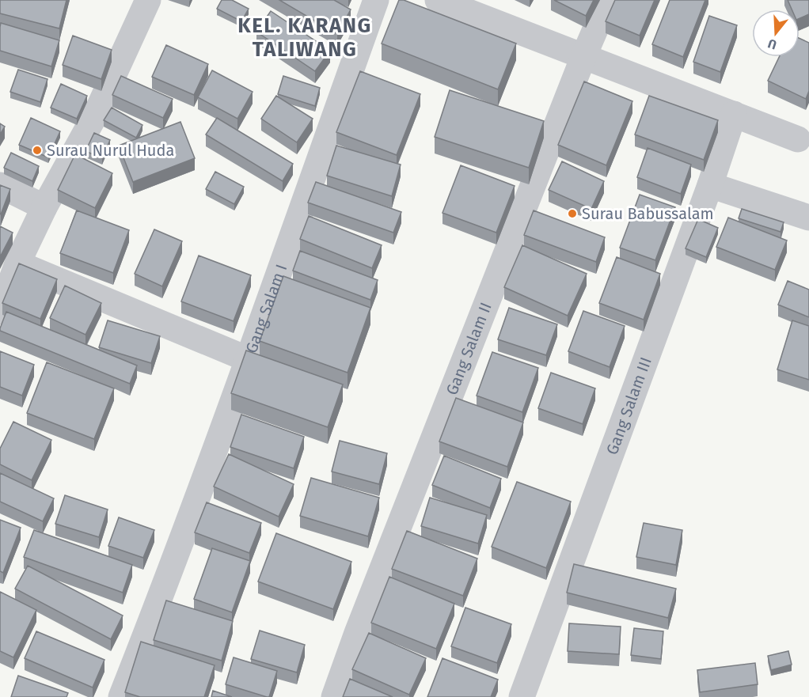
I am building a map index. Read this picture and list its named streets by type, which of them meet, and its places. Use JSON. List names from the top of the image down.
{
  "streets": {
    "street": ["Gang Salam I", "Gang Salam II", "Gang Salam III"]
  },
  "districts": ["KEL. KARANG TALIWANG"],
  "places": ["Surau Nurul Huda", "Surau Babussalam"],
  "north": "bottom"
}
